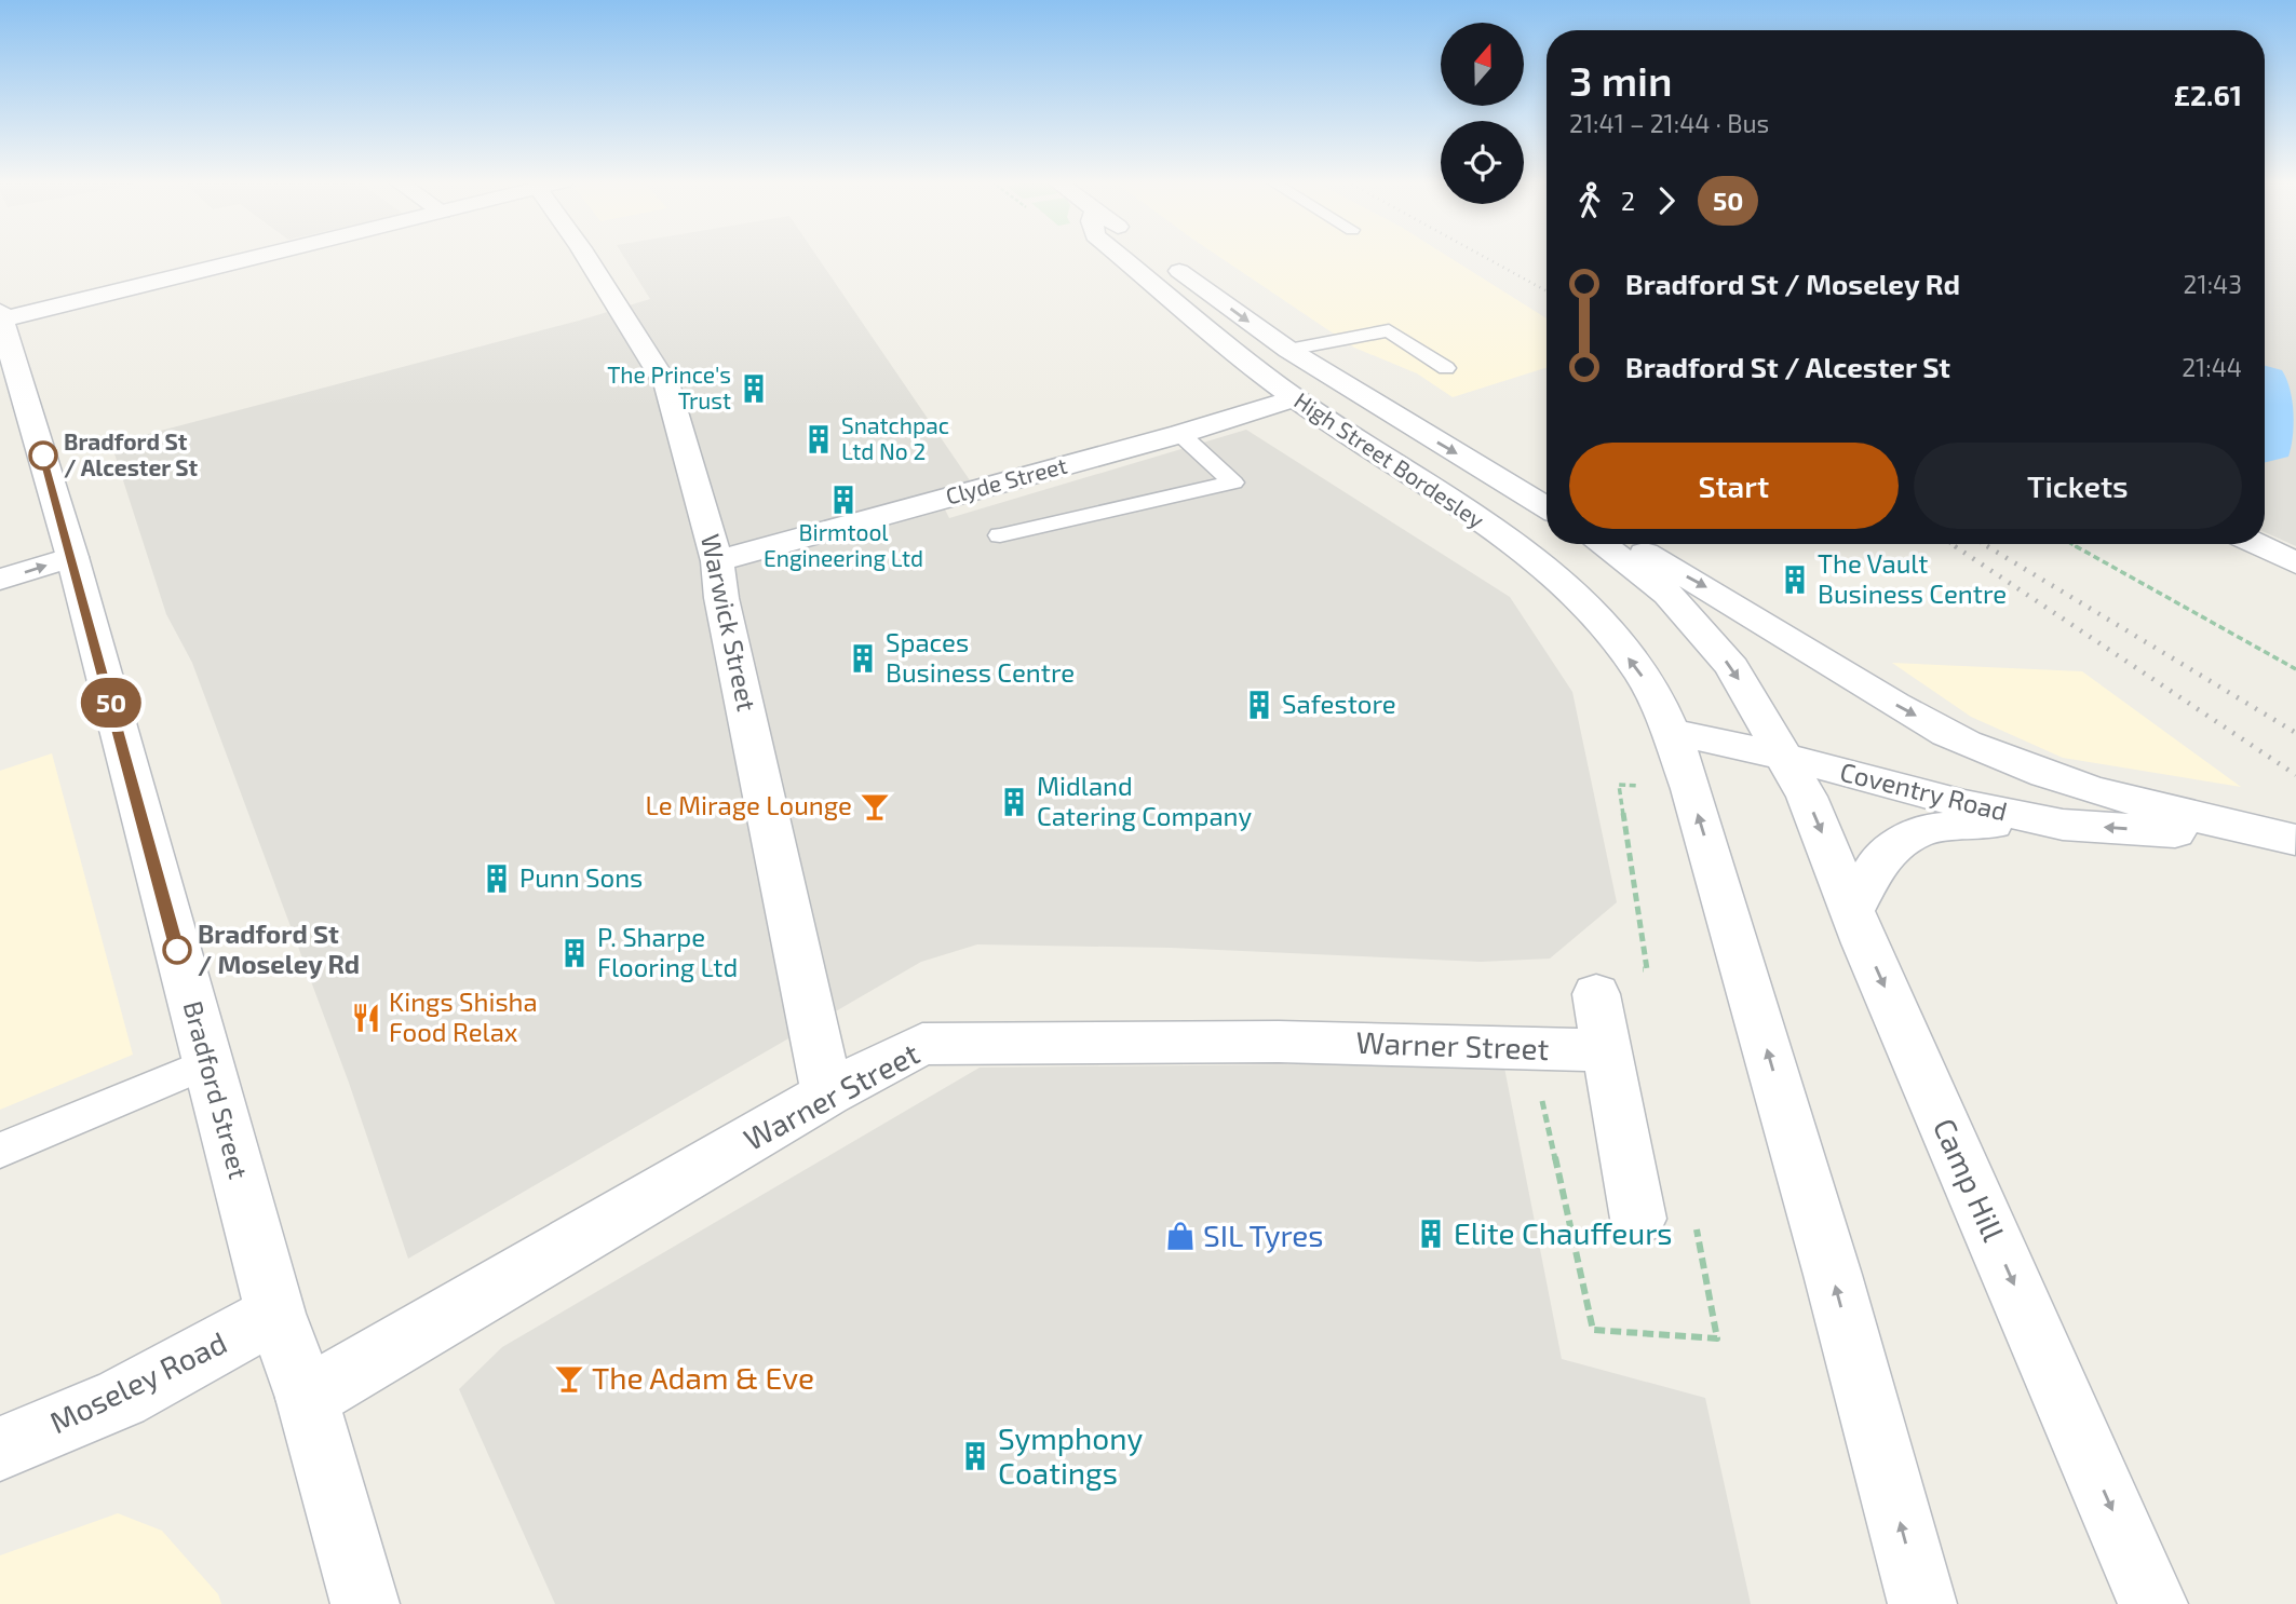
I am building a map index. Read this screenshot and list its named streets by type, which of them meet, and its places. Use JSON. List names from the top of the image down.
{
  "streets": {
    "street": [
      "High Street Bordesley",
      "Clyde Street",
      "Warwick Street",
      "Coventry Road",
      "Warner Street",
      "Bradford Street",
      "Camp Hill",
      "Moseley Road"
    ]
  },
  "crossings": [
    ["High Street Bordesley", "Clyde Street"],
    ["High Street Bordesley", "Coventry Road"],
    ["Clyde Street", "Warwick Street"],
    ["Warwick Street", "Warner Street"],
    ["Coventry Road", "Camp Hill"],
    ["Warner Street", "Bradford Street"],
    ["Bradford Street", "Moseley Road"]
  ],
  "places": {
    "building": [
      "The Prince's Trust",
      "Snatchpac Ltd No 2",
      "Birmtool Engineering Ltd",
      "The Vault Business Centre",
      "Spaces Business Centre",
      "Safestore",
      "Midland Catering Company",
      "Punn Sons",
      "P. Sharpe Flooring Ltd",
      "Elite Chauffeurs",
      "Symphony Coatings"
    ],
    "other": ["Bradford St / Alcester St", "Bradford St / Moseley Rd"],
    "bar": ["Le Mirage Lounge", "The Adam & Eve"],
    "restaurant": ["Kings Shisha Food Relax"],
    "shop": ["SIL Tyres"]
  },
  "lines": ["bus line 50"],
  "north": "top",
  "page": {
    "on_map": "50",
    "heading": ["3 min", "21:41 – 21:44 · Bus", "£2.61"],
    "legs": ["2", "50"],
    "list": [
      {
        "name": "Bradford St / Moseley Rd",
        "value": "21:43"
      },
      {
        "name": "Bradford St / Alcester St",
        "value": "21:44"
      }
    ],
    "buttons": ["Start", "Tickets"]
  }
}
